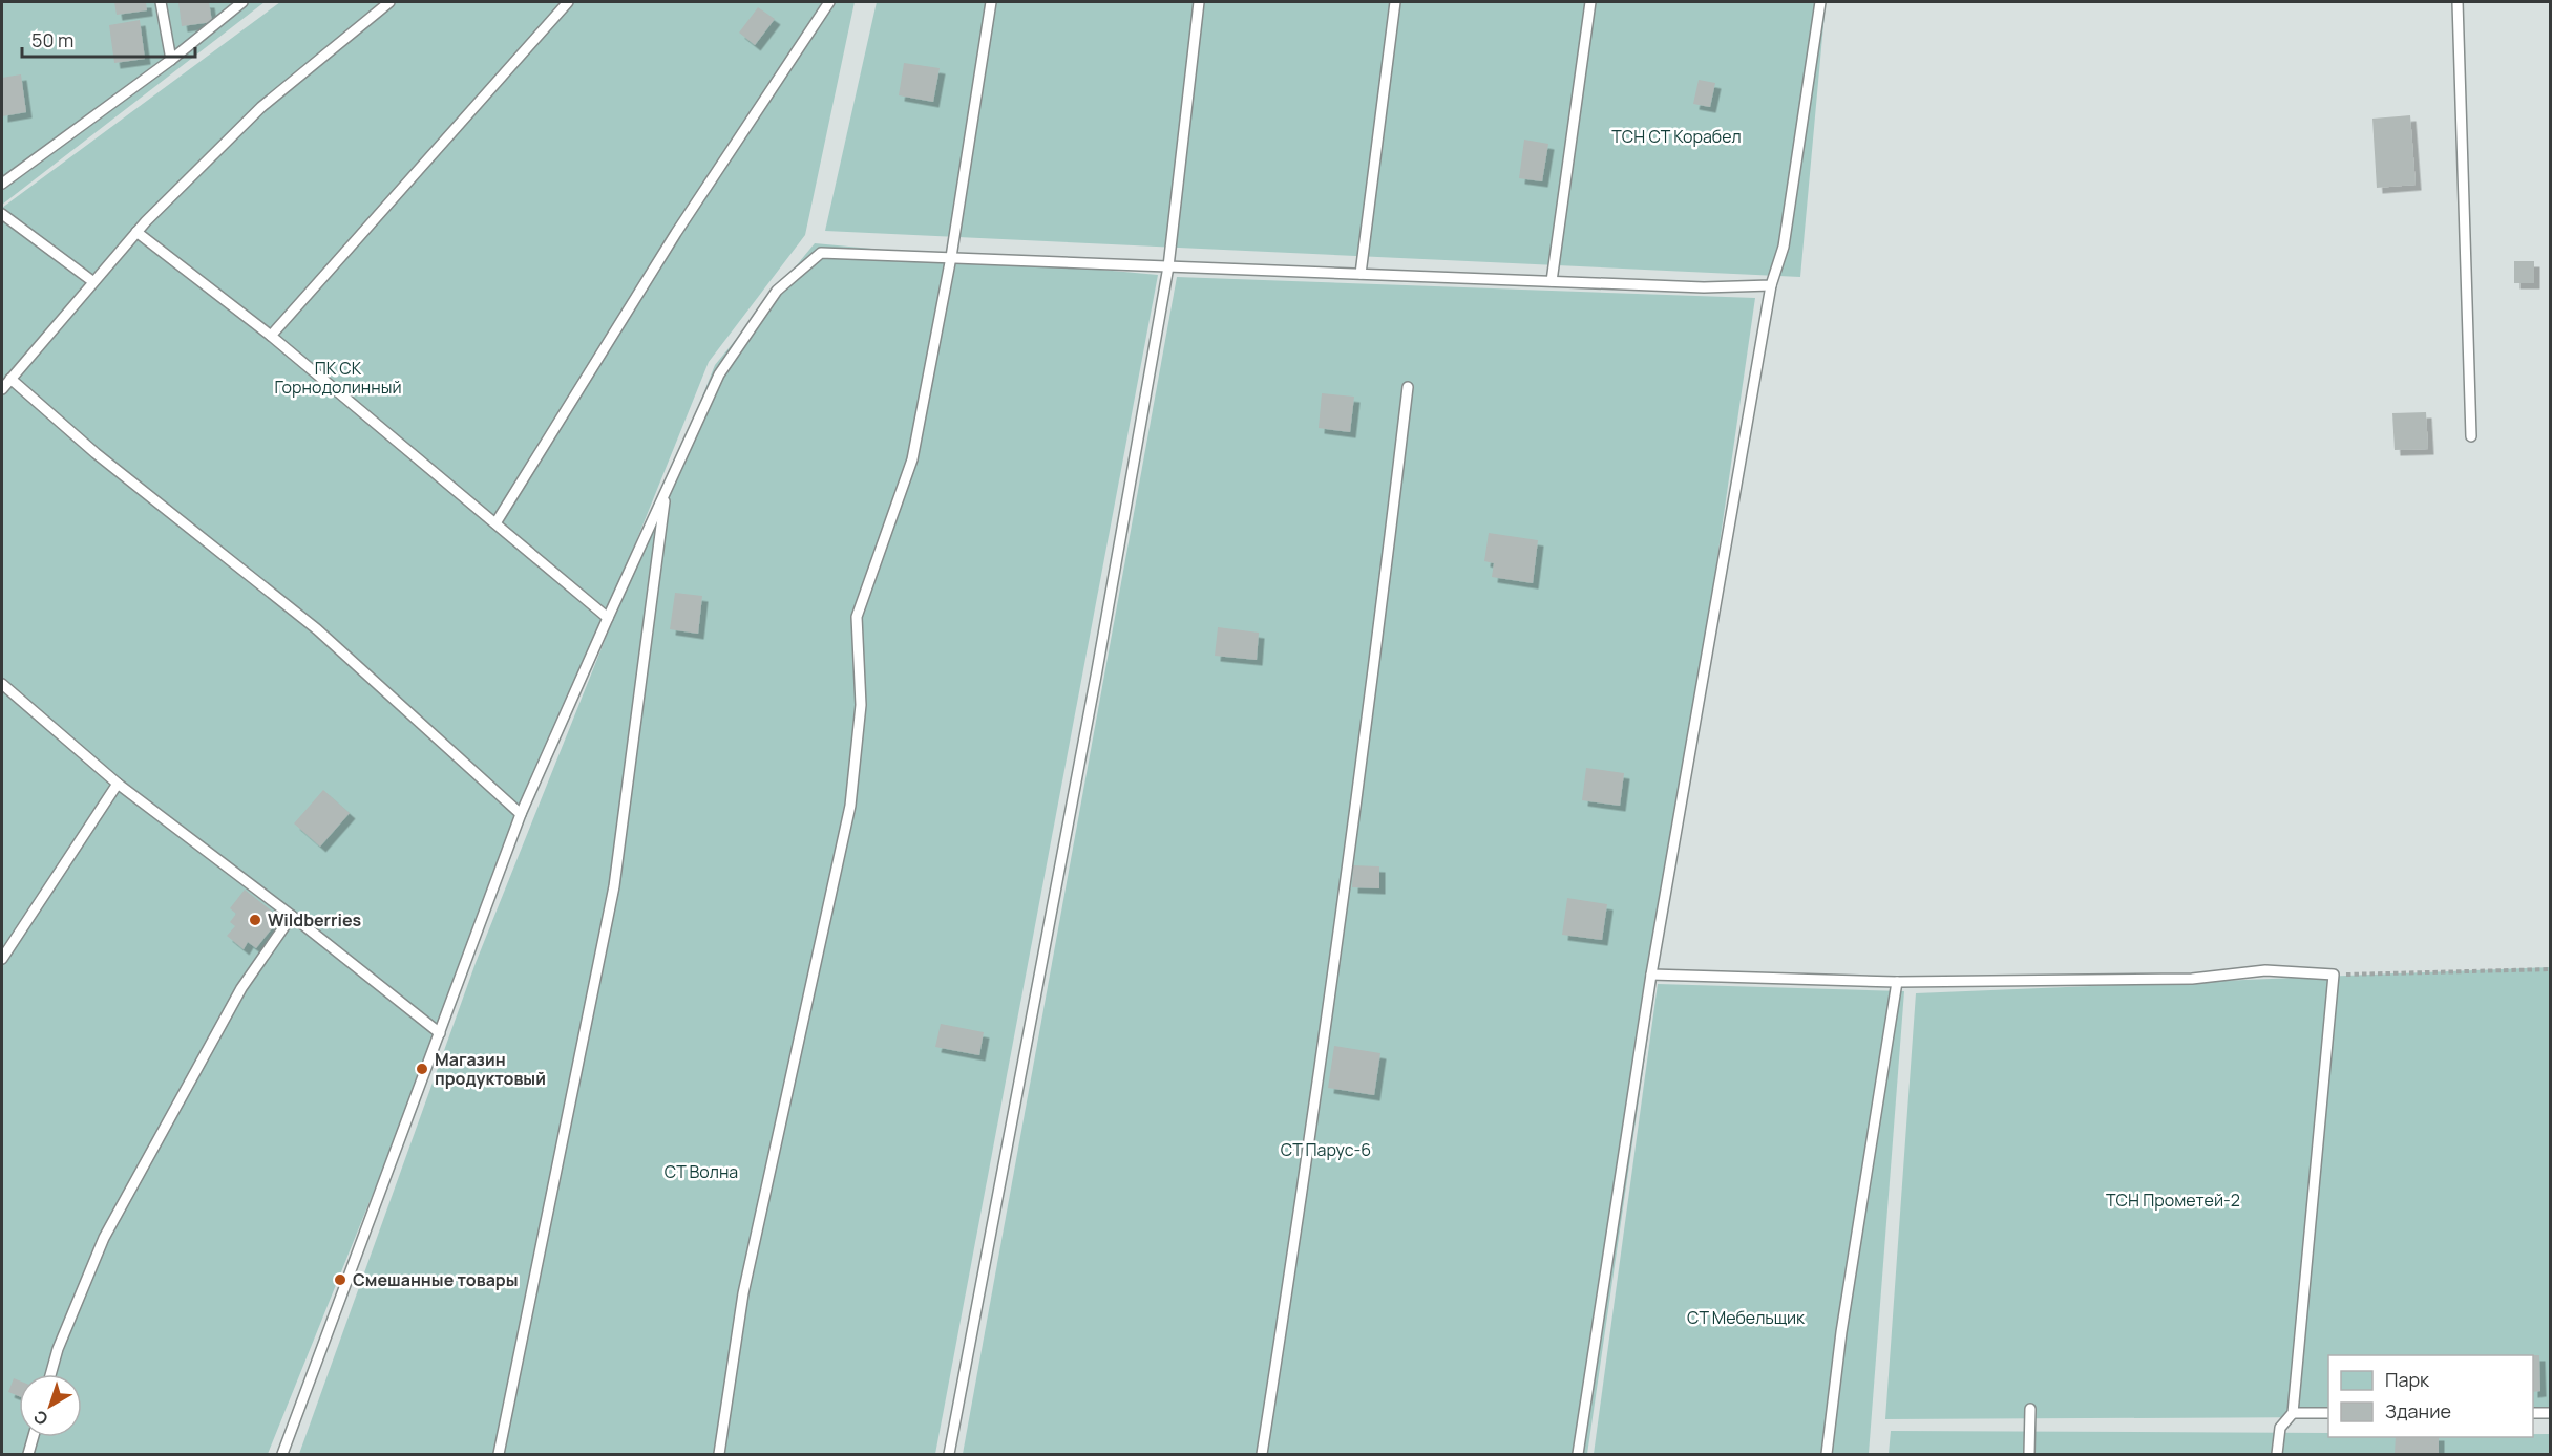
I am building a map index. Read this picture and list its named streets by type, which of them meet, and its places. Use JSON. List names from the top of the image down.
{
  "parks": [
    "ТСН СТ Корабел",
    "ПК СК Горнодолинный",
    "СТ Парус-6",
    "СТ Волна",
    "ТСН Прометей-2",
    "СТ Мебельщик"
  ],
  "places": ["Wildberries", "Магазин продуктовый", "Смешанные товары"],
  "legend": ["Парк", "Здание"],
  "scale_bar": "50 m",
  "north": "bottom left"
}
